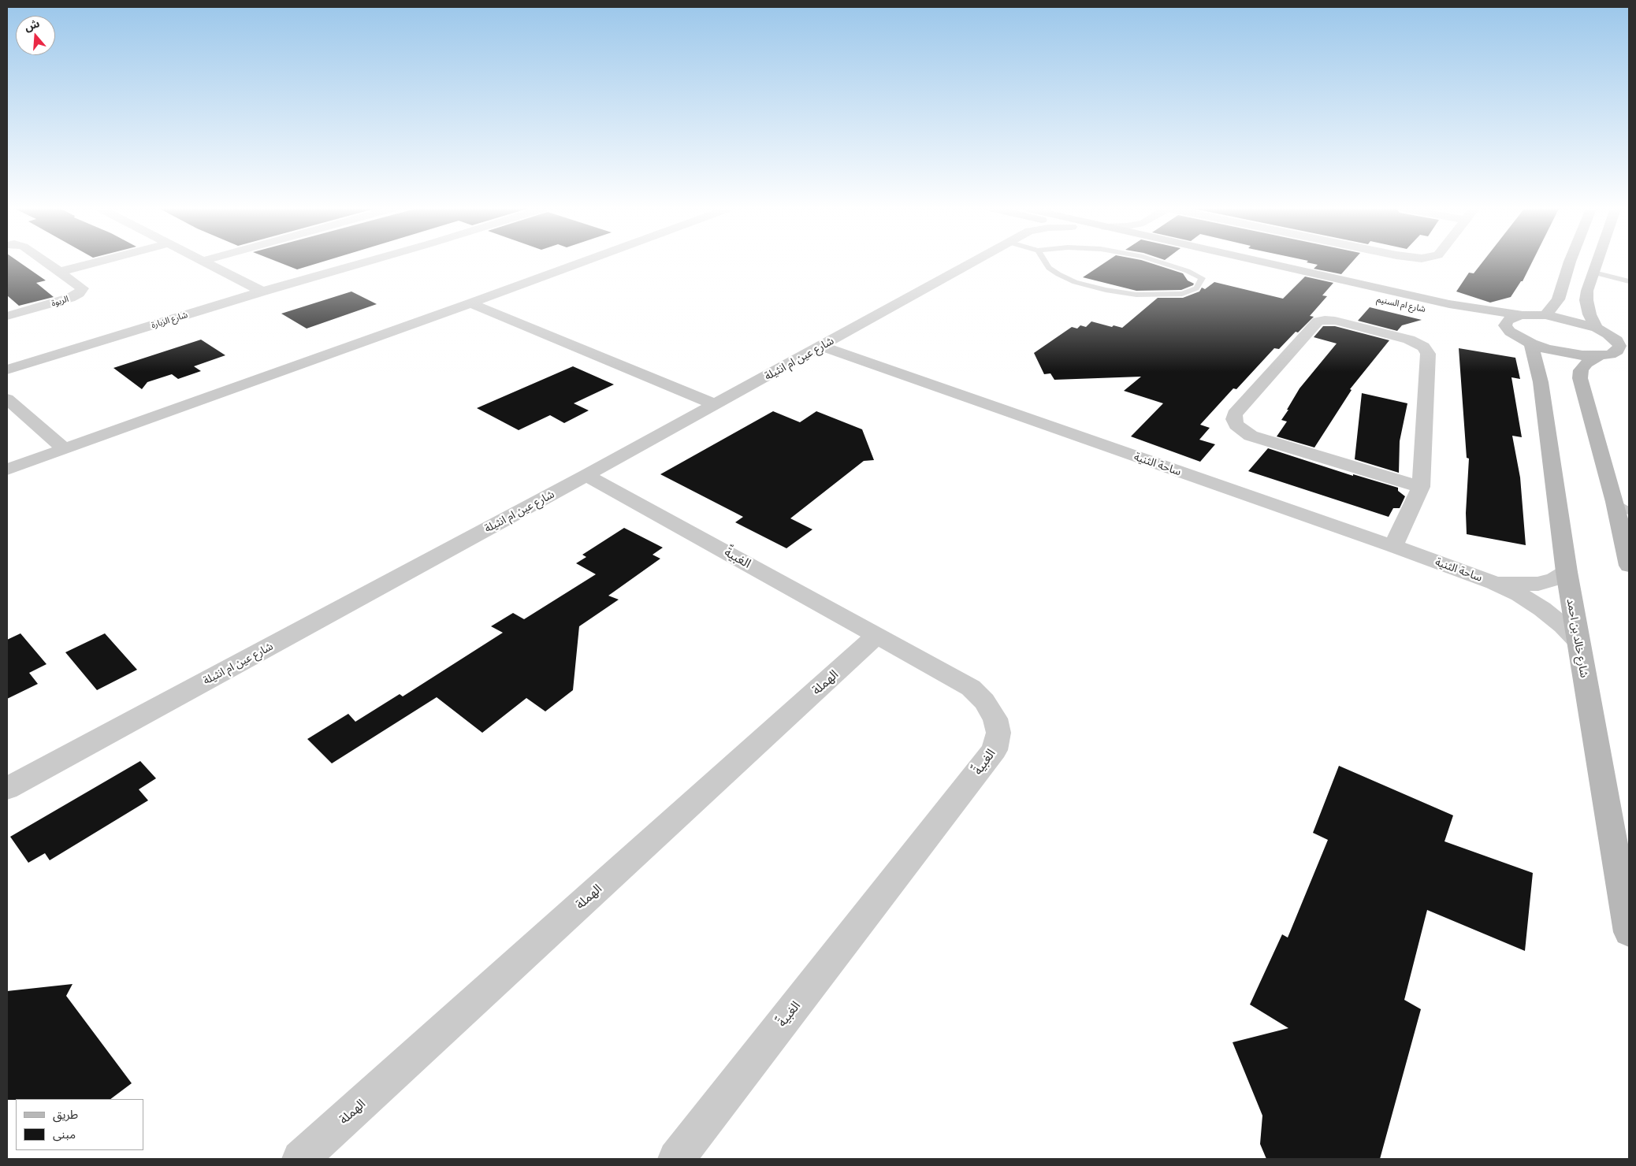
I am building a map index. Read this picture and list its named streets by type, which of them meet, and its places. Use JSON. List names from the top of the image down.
{
  "streets": {
    "main road": ["شارع ام السنيم", "شارع خالد بن احمد"],
    "street": [
      "الربوة",
      "شارع الزبارة",
      "شارع عين ام انثيلة",
      "ساحة الثنية",
      "الغبيةّ",
      "الهملة"
    ]
  },
  "crossings": [
    ["شارع عين ام انثيلة", "ساحة الثنية"],
    ["شارع عين ام انثيلة", "الغبيةّ"],
    ["ساحة الثنية", "شارع خالد بن احمد"],
    ["الغبيةّ", "الهملة"]
  ],
  "legend": ["طريق", "مبنى"],
  "north": "top"
}
